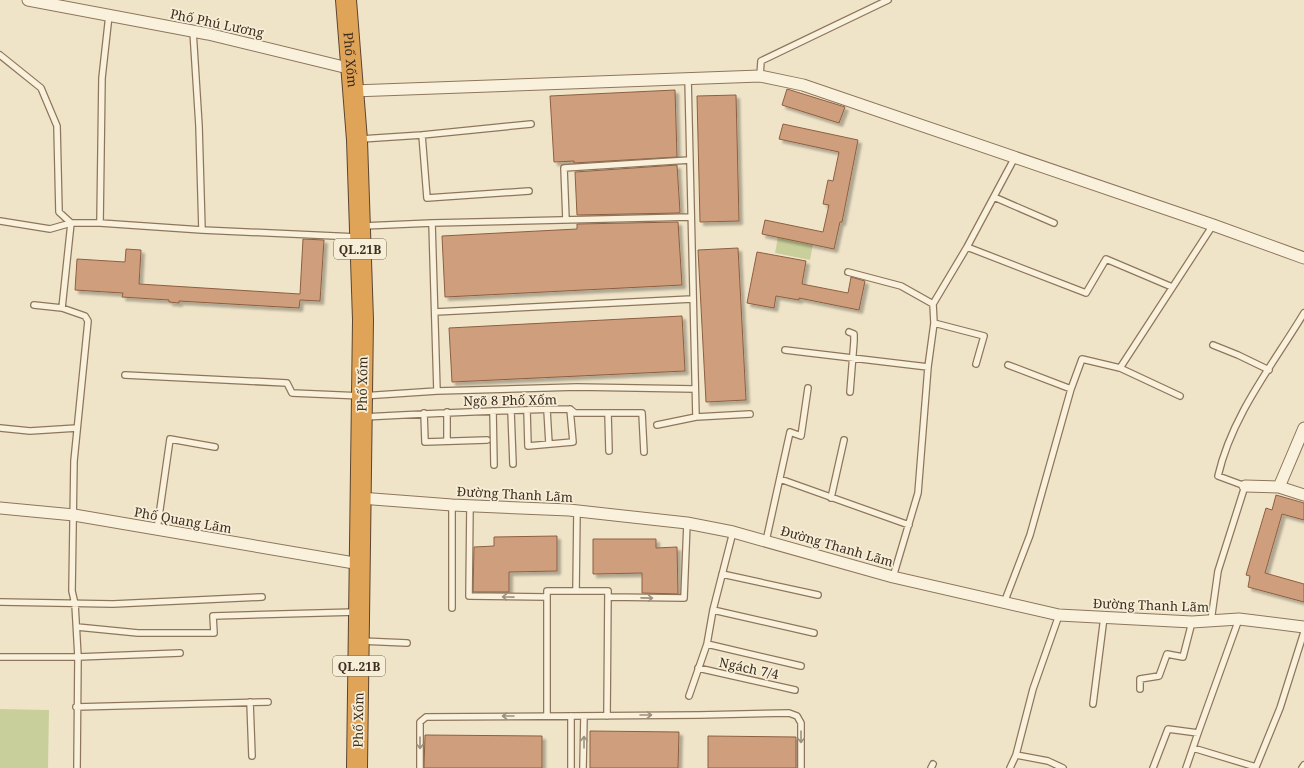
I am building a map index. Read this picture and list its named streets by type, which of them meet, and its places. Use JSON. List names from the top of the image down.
{
  "streets": {
    "highway": ["Phố Xốm", "QL.21B"],
    "street": ["Phố Phú Lương", "Đường Thanh Lãm", "Phố Quang Lãm"],
    "lane": ["Ngõ 8 Phố Xốm", "Ngách 7/4"]
  },
  "crossings": [
    ["Phố Phú Lương", "Phố Xốm"],
    ["Phố Xốm", "Ngõ 8 Phố Xốm"],
    ["Phố Xốm", "Đường Thanh Lãm"],
    ["Phố Xốm", "Phố Quang Lãm"]
  ]
}
